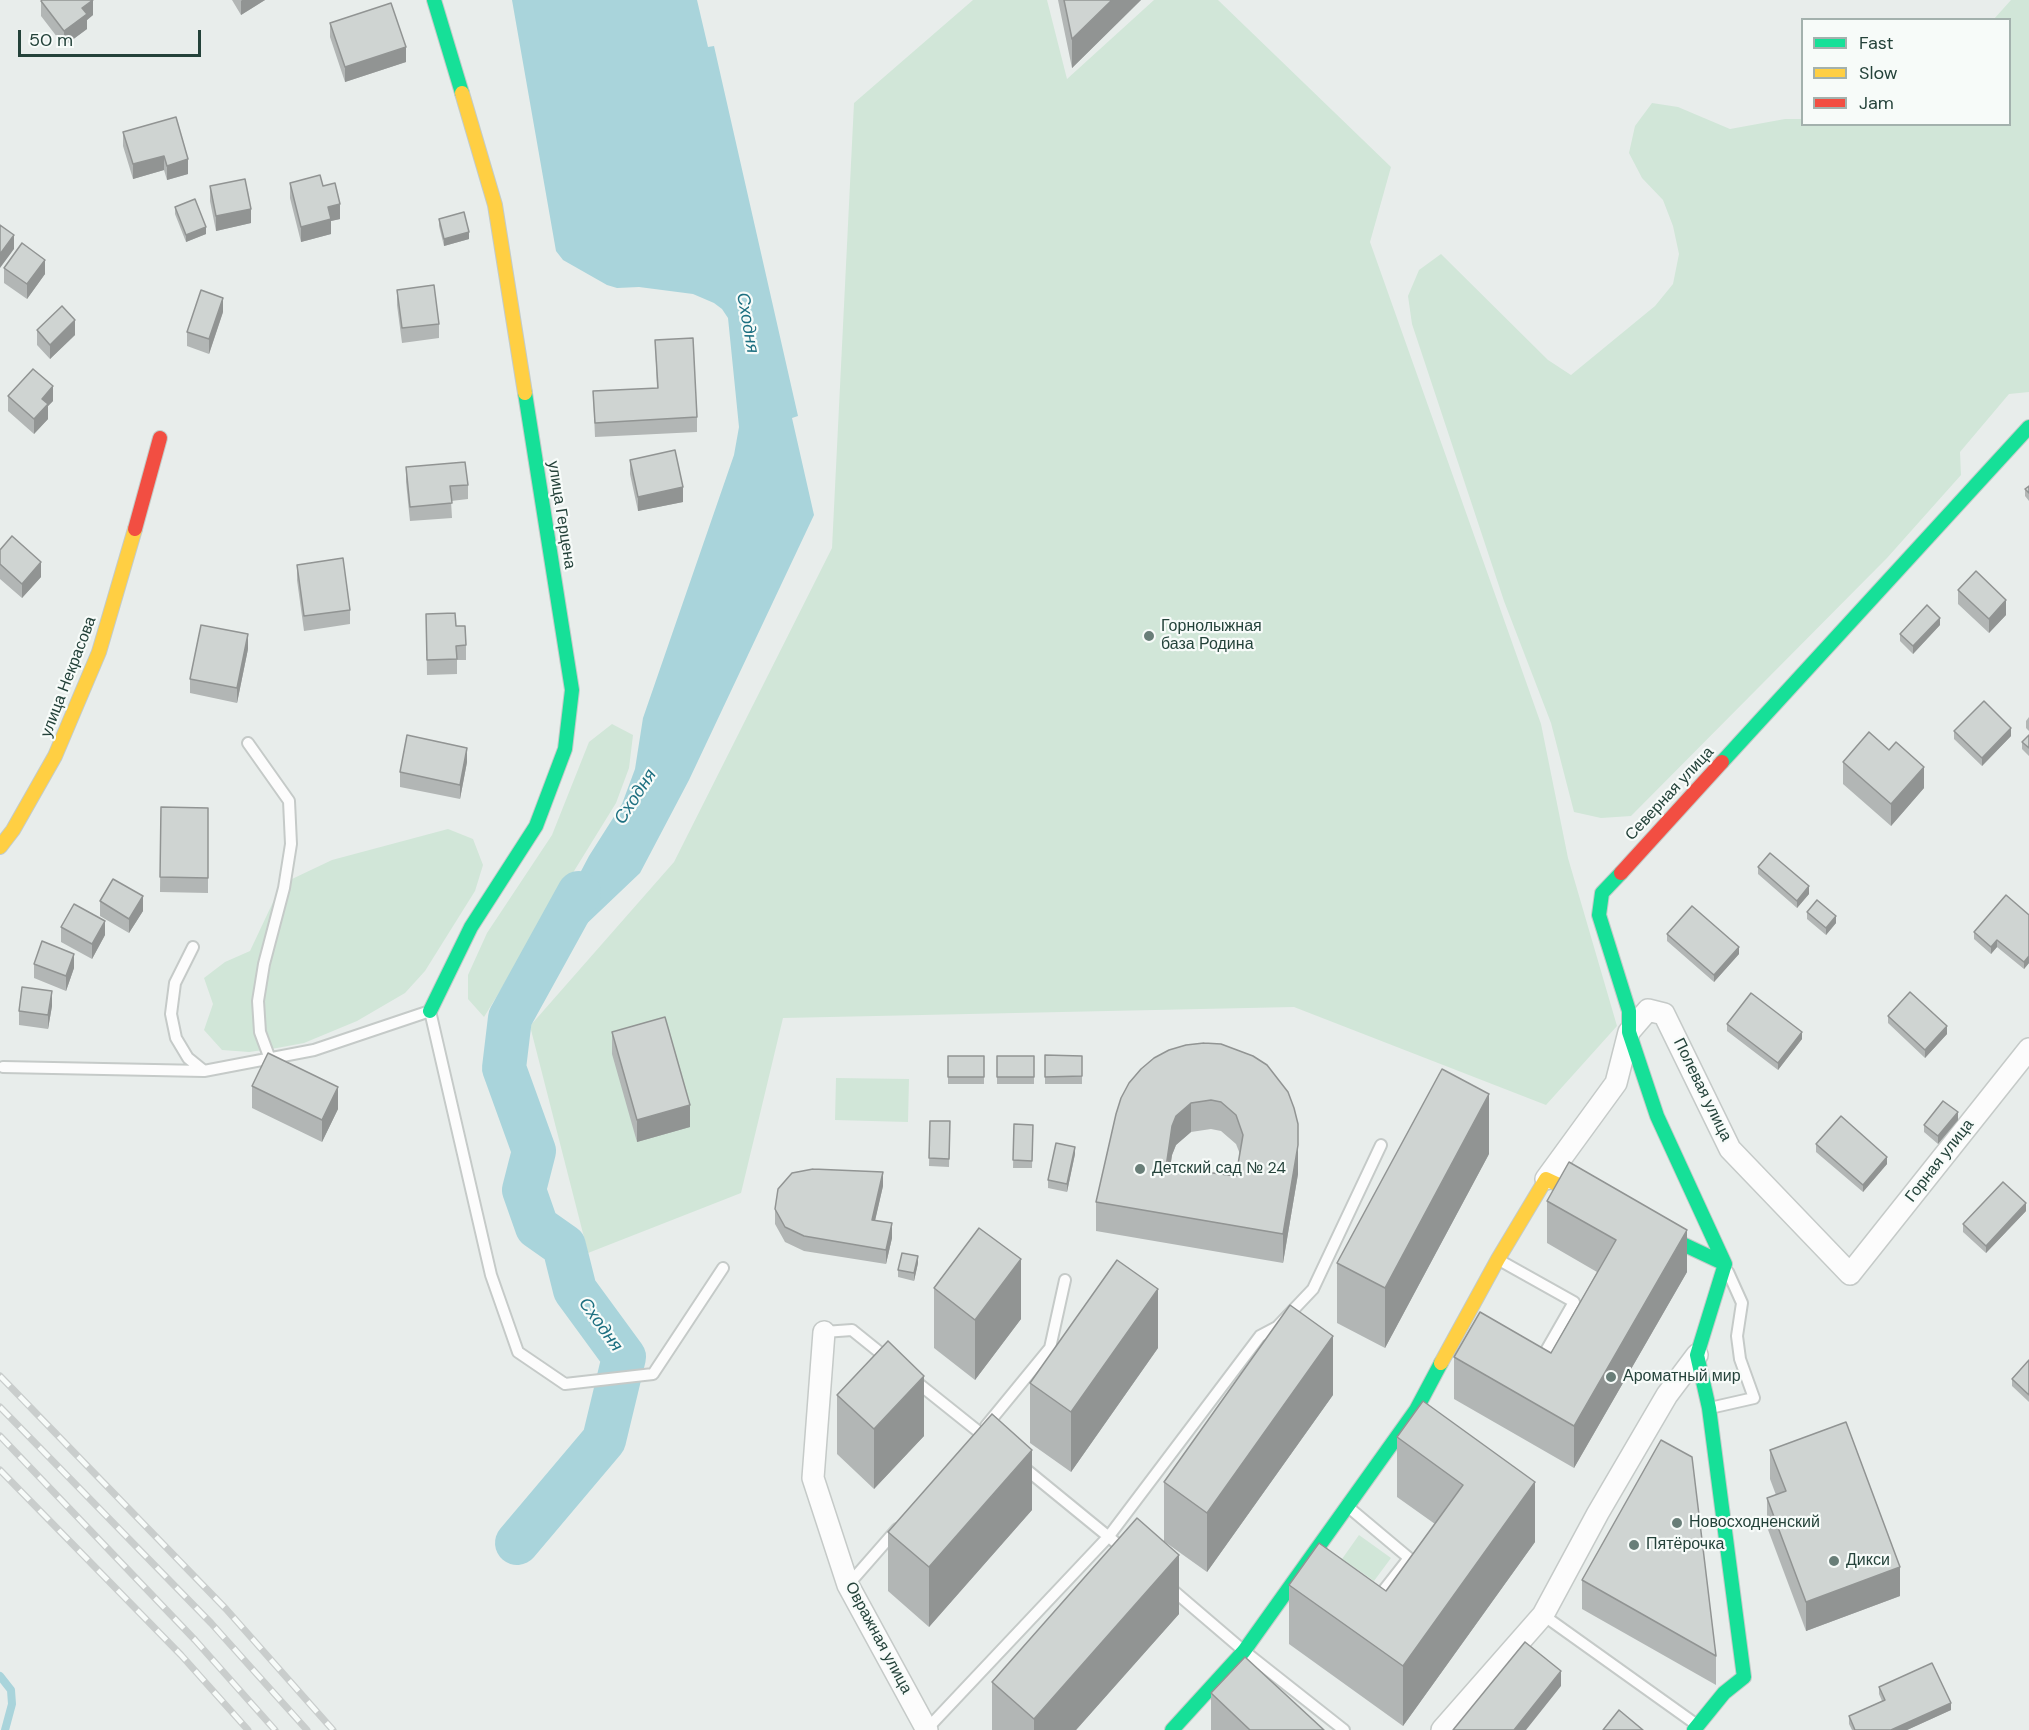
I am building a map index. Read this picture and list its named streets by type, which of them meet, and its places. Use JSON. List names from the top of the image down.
{
  "streets": {
    "street": [
      "улица Герцена",
      "улица Некрасова",
      "Северная улица",
      "Полевая улица",
      "Горная улица",
      "Овражная улица"
    ]
  },
  "crossings": [
    ["Северная улица", "Полевая улица"],
    ["Полевая улица", "Горная улица"]
  ],
  "water": ["Сходня"],
  "places": [
    "Горнолыжная база Родина",
    "Детский сад № 24",
    "Ароматный мир",
    "Новосходненский",
    "Пятёрочка",
    "Дикси"
  ],
  "legend": ["Fast", "Slow", "Jam"],
  "scale_bar": "50 m"
}
